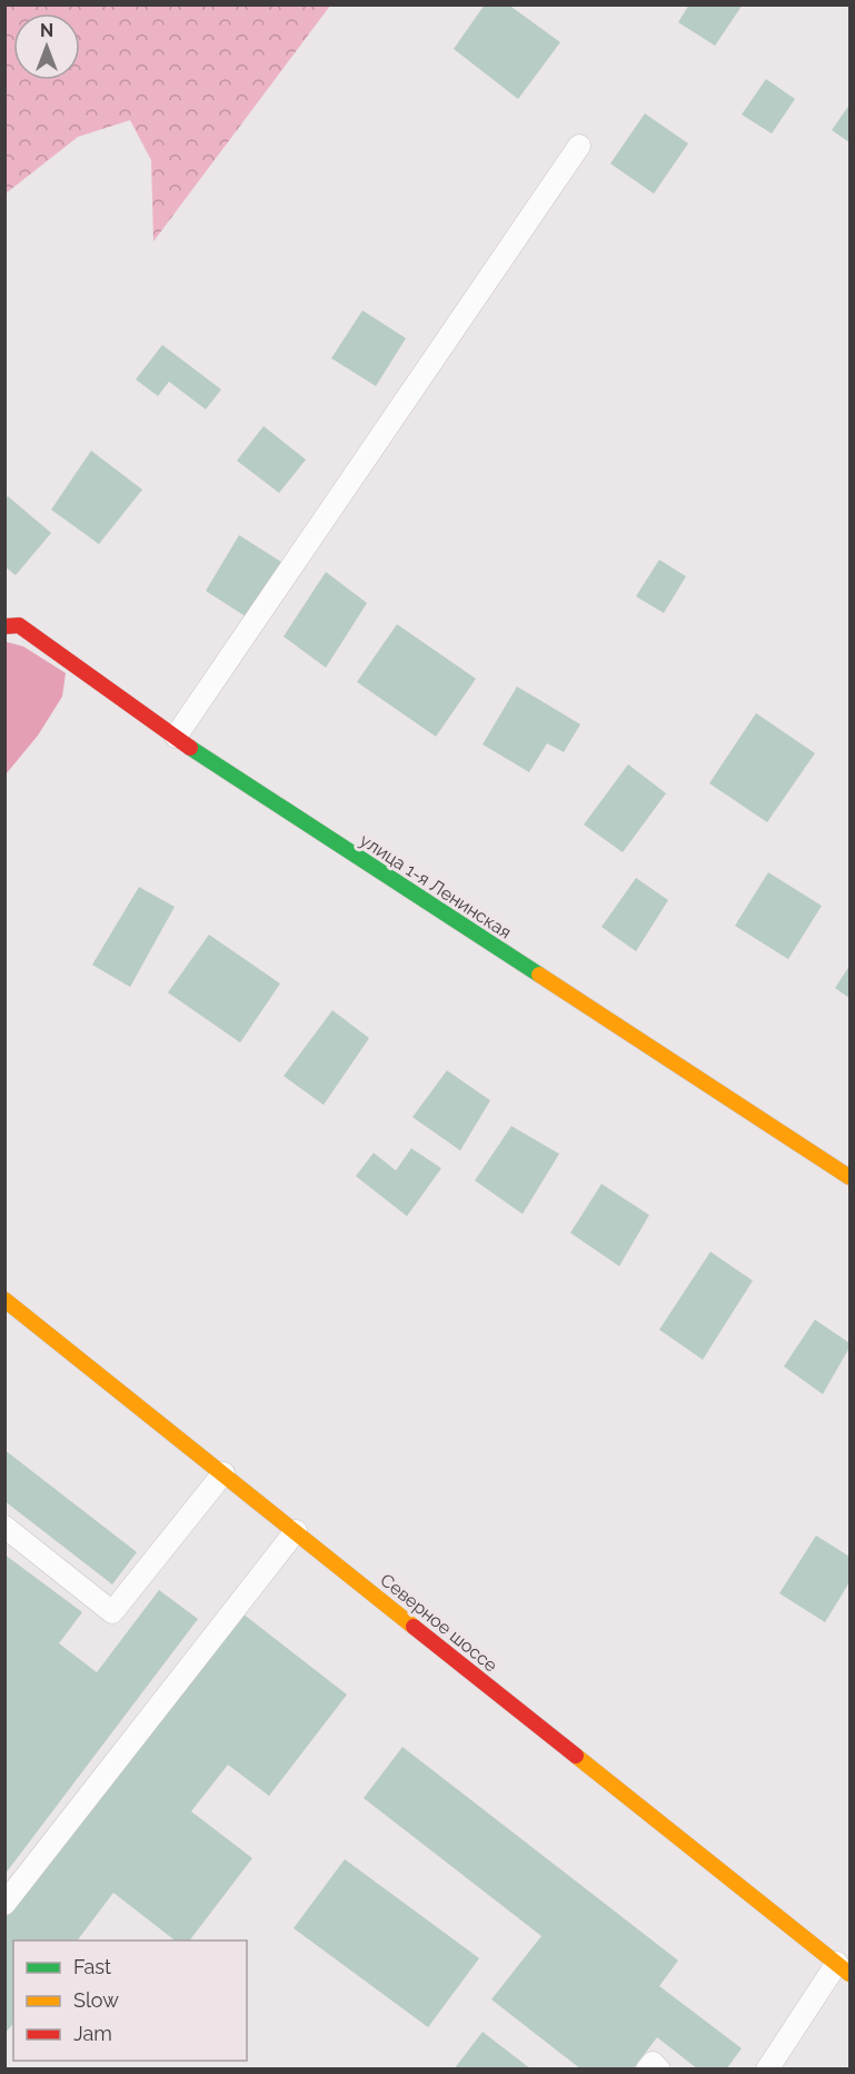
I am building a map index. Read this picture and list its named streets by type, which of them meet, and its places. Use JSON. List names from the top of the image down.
{
  "streets": {
    "main road": ["улица 1-я Ленинская", "Северное шоссе"]
  },
  "legend": ["Fast", "Slow", "Jam"],
  "north": "top"
}
